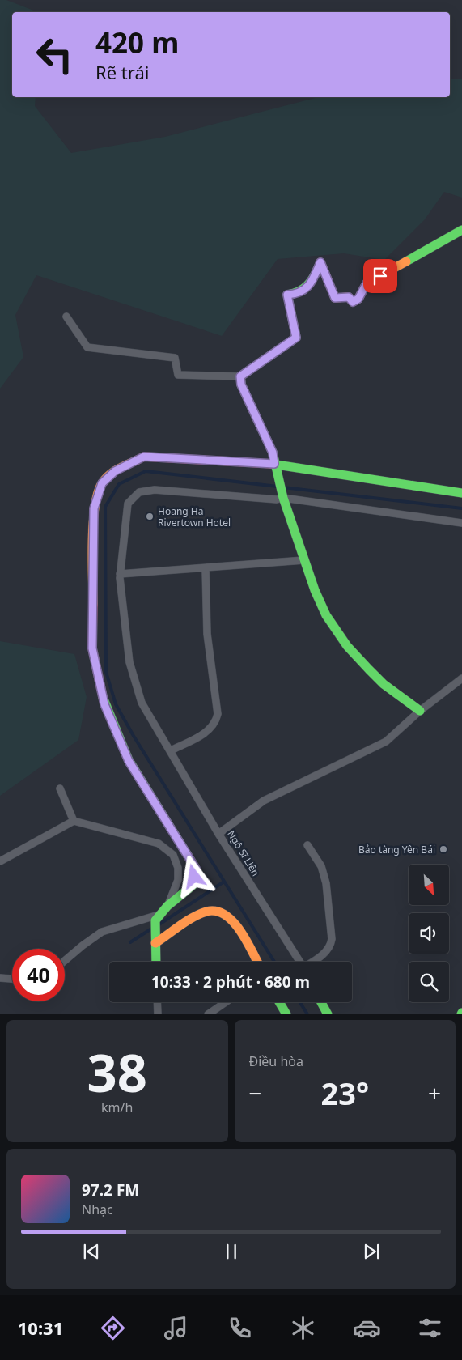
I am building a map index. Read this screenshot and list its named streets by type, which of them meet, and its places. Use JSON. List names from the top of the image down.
{
  "streets": {
    "street": ["Ngô Sĩ Liên"]
  },
  "places": ["Hoang Ha Rivertown Hotel", "Bảo tàng Yên Bái"],
  "north": "bottom right",
  "page": {
    "turn": ["420 m", "Rẽ trái"],
    "limit": "40",
    "trip": "10:33 · 2 phút · 680 m",
    "tile": [
      ["38", "km/h"],
      "Điều hòa"
    ],
    "heat": ["−", "23°", "+"],
    "song": ["97.2 FM", "Nhạc"],
    "tabs": "10:31"
  }
}
